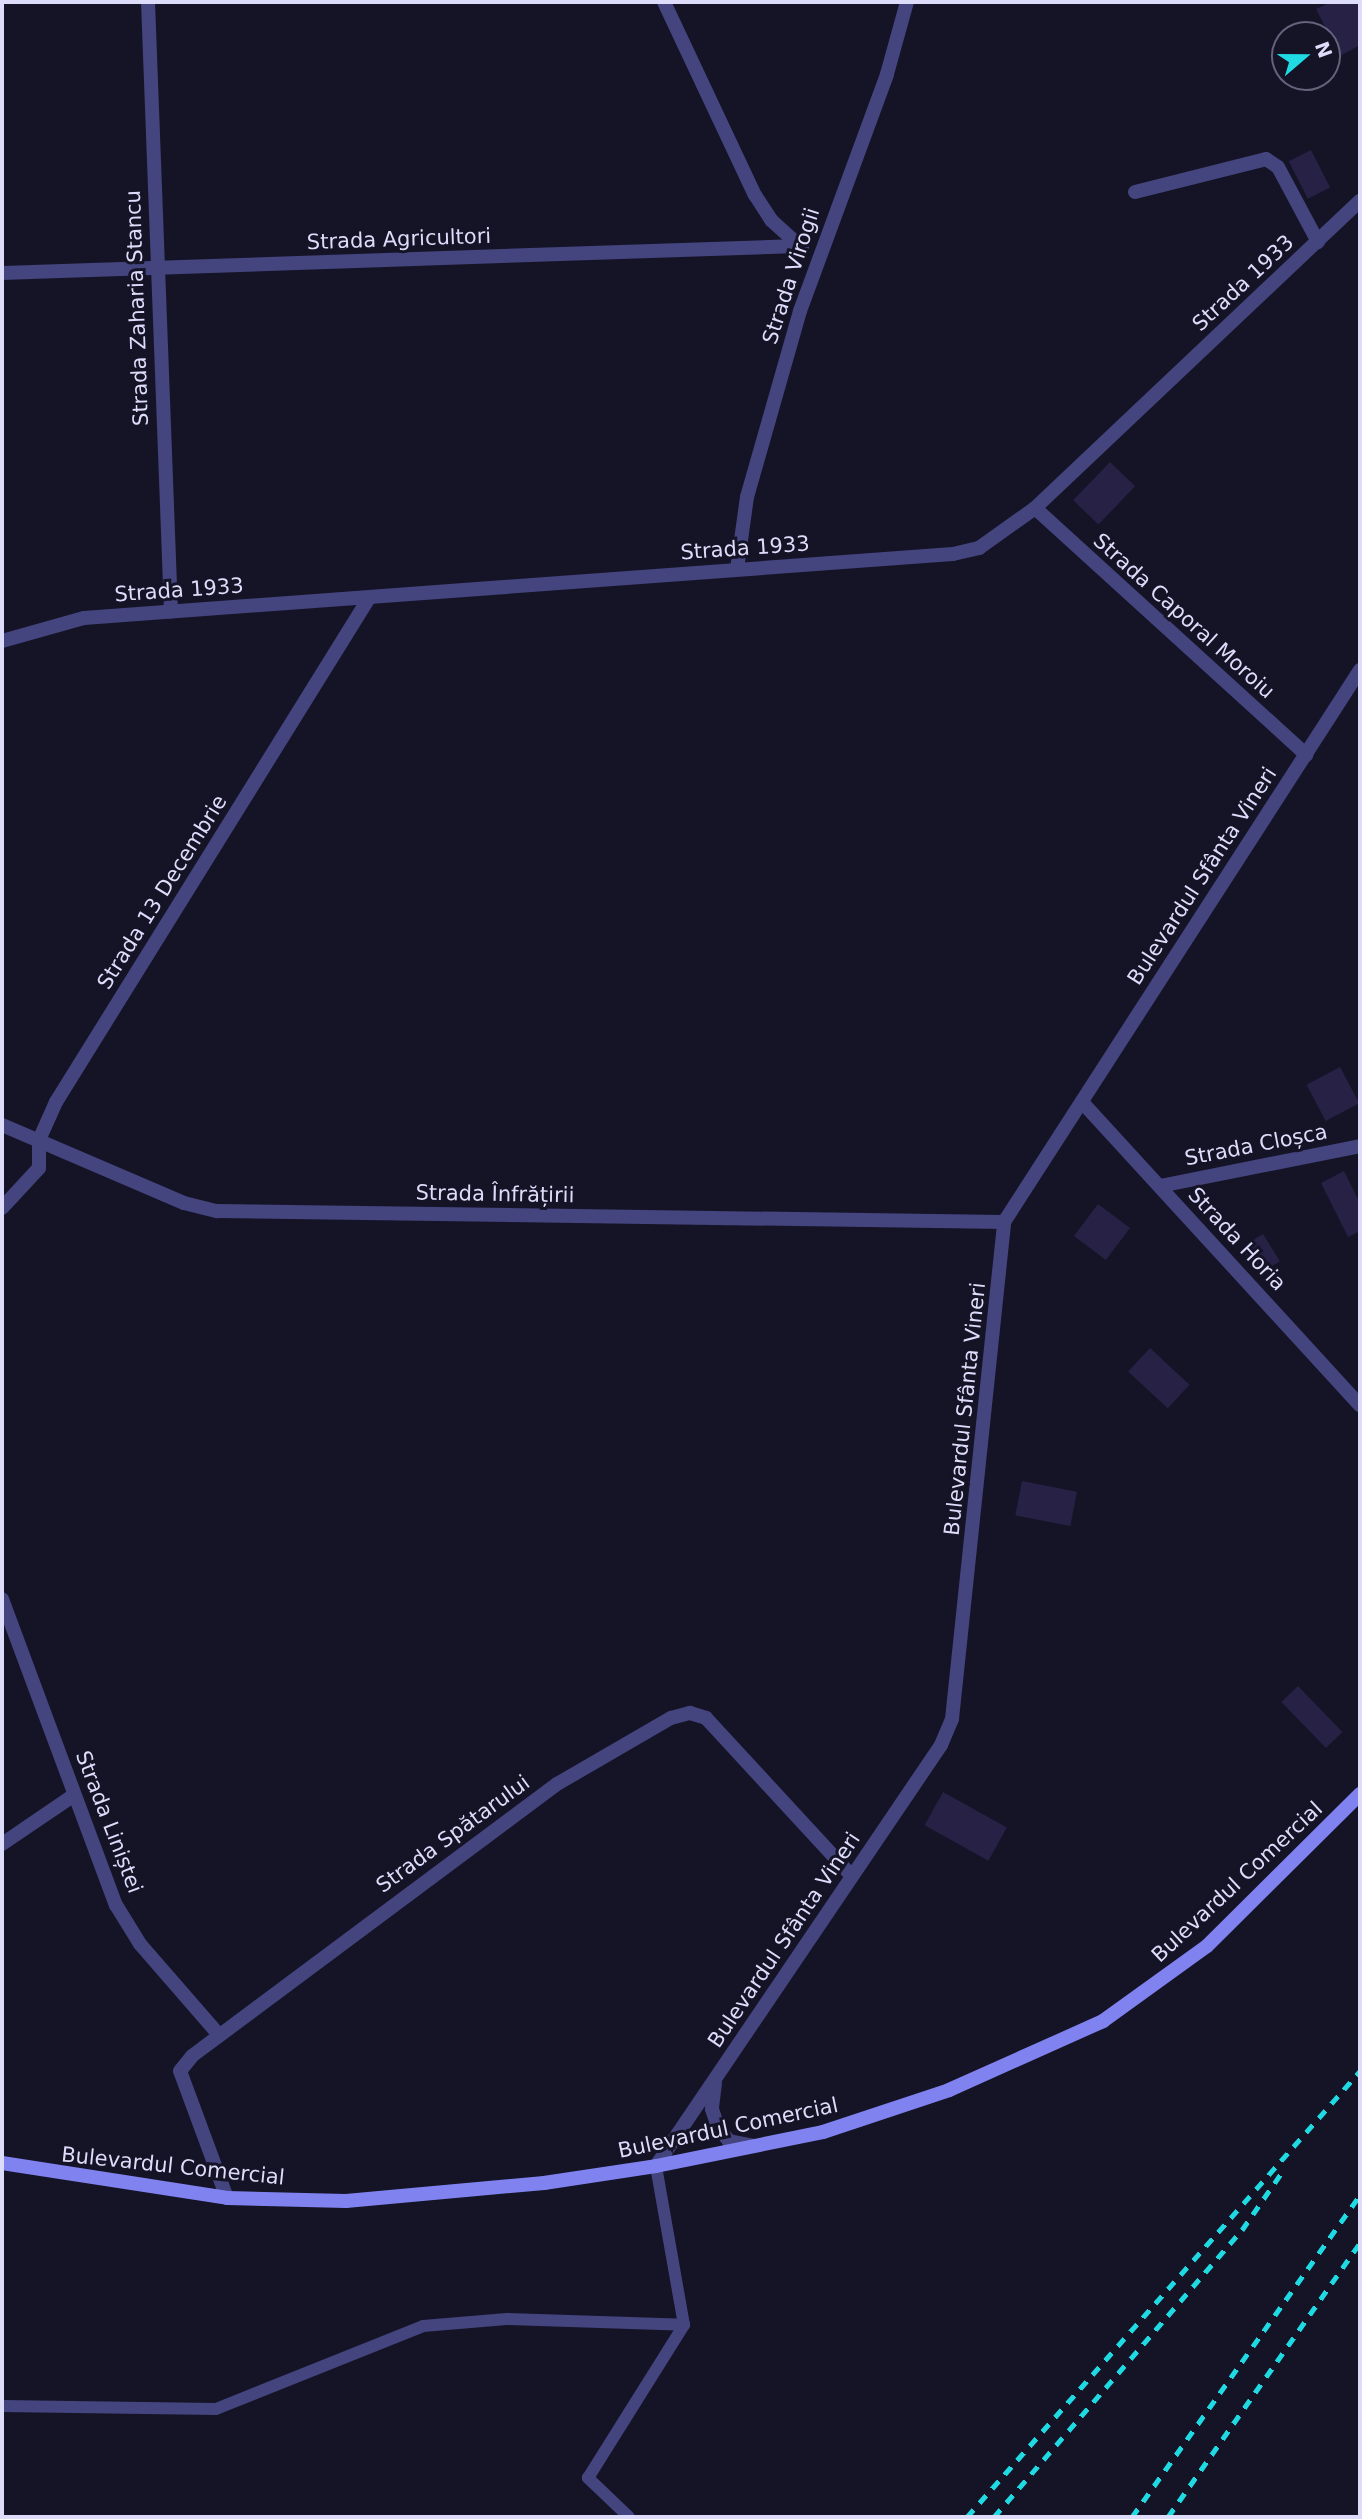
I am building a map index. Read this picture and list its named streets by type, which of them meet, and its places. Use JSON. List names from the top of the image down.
{
  "streets": {
    "main road": ["Bulevardul Comercial"],
    "street": [
      "Strada Agricultori",
      "Strada Virogii",
      "Strada 1933",
      "Strada Zaharia Stancu",
      "Strada Caporal Moroiu",
      "Bulevardul Sfânta Vineri",
      "Strada 13 Decembrie",
      "Strada Cloșca",
      "Strada Înfrățirii",
      "Strada Horia",
      "Strada Liniștei",
      "Strada Spătarului"
    ]
  },
  "crossings": [
    ["Strada Agricultori", "Strada Zaharia Stancu"],
    ["Strada Virogii", "Strada 1933"],
    ["Strada 1933", "Strada Zaharia Stancu"],
    ["Strada 1933", "Strada Caporal Moroiu"],
    ["Strada 1933", "Strada 13 Decembrie"],
    ["Strada Caporal Moroiu", "Bulevardul Sfânta Vineri"],
    ["Bulevardul Sfânta Vineri", "Strada Înfrățirii"],
    ["Bulevardul Sfânta Vineri", "Strada Horia"],
    ["Bulevardul Sfânta Vineri", "Strada Spătarului"],
    ["Bulevardul Sfânta Vineri", "Bulevardul Comercial"],
    ["Strada 13 Decembrie", "Strada Înfrățirii"],
    ["Strada Cloșca", "Strada Horia"],
    ["Strada Liniștei", "Strada Spătarului"],
    ["Strada Spătarului", "Bulevardul Comercial"]
  ],
  "north": "right"
}
